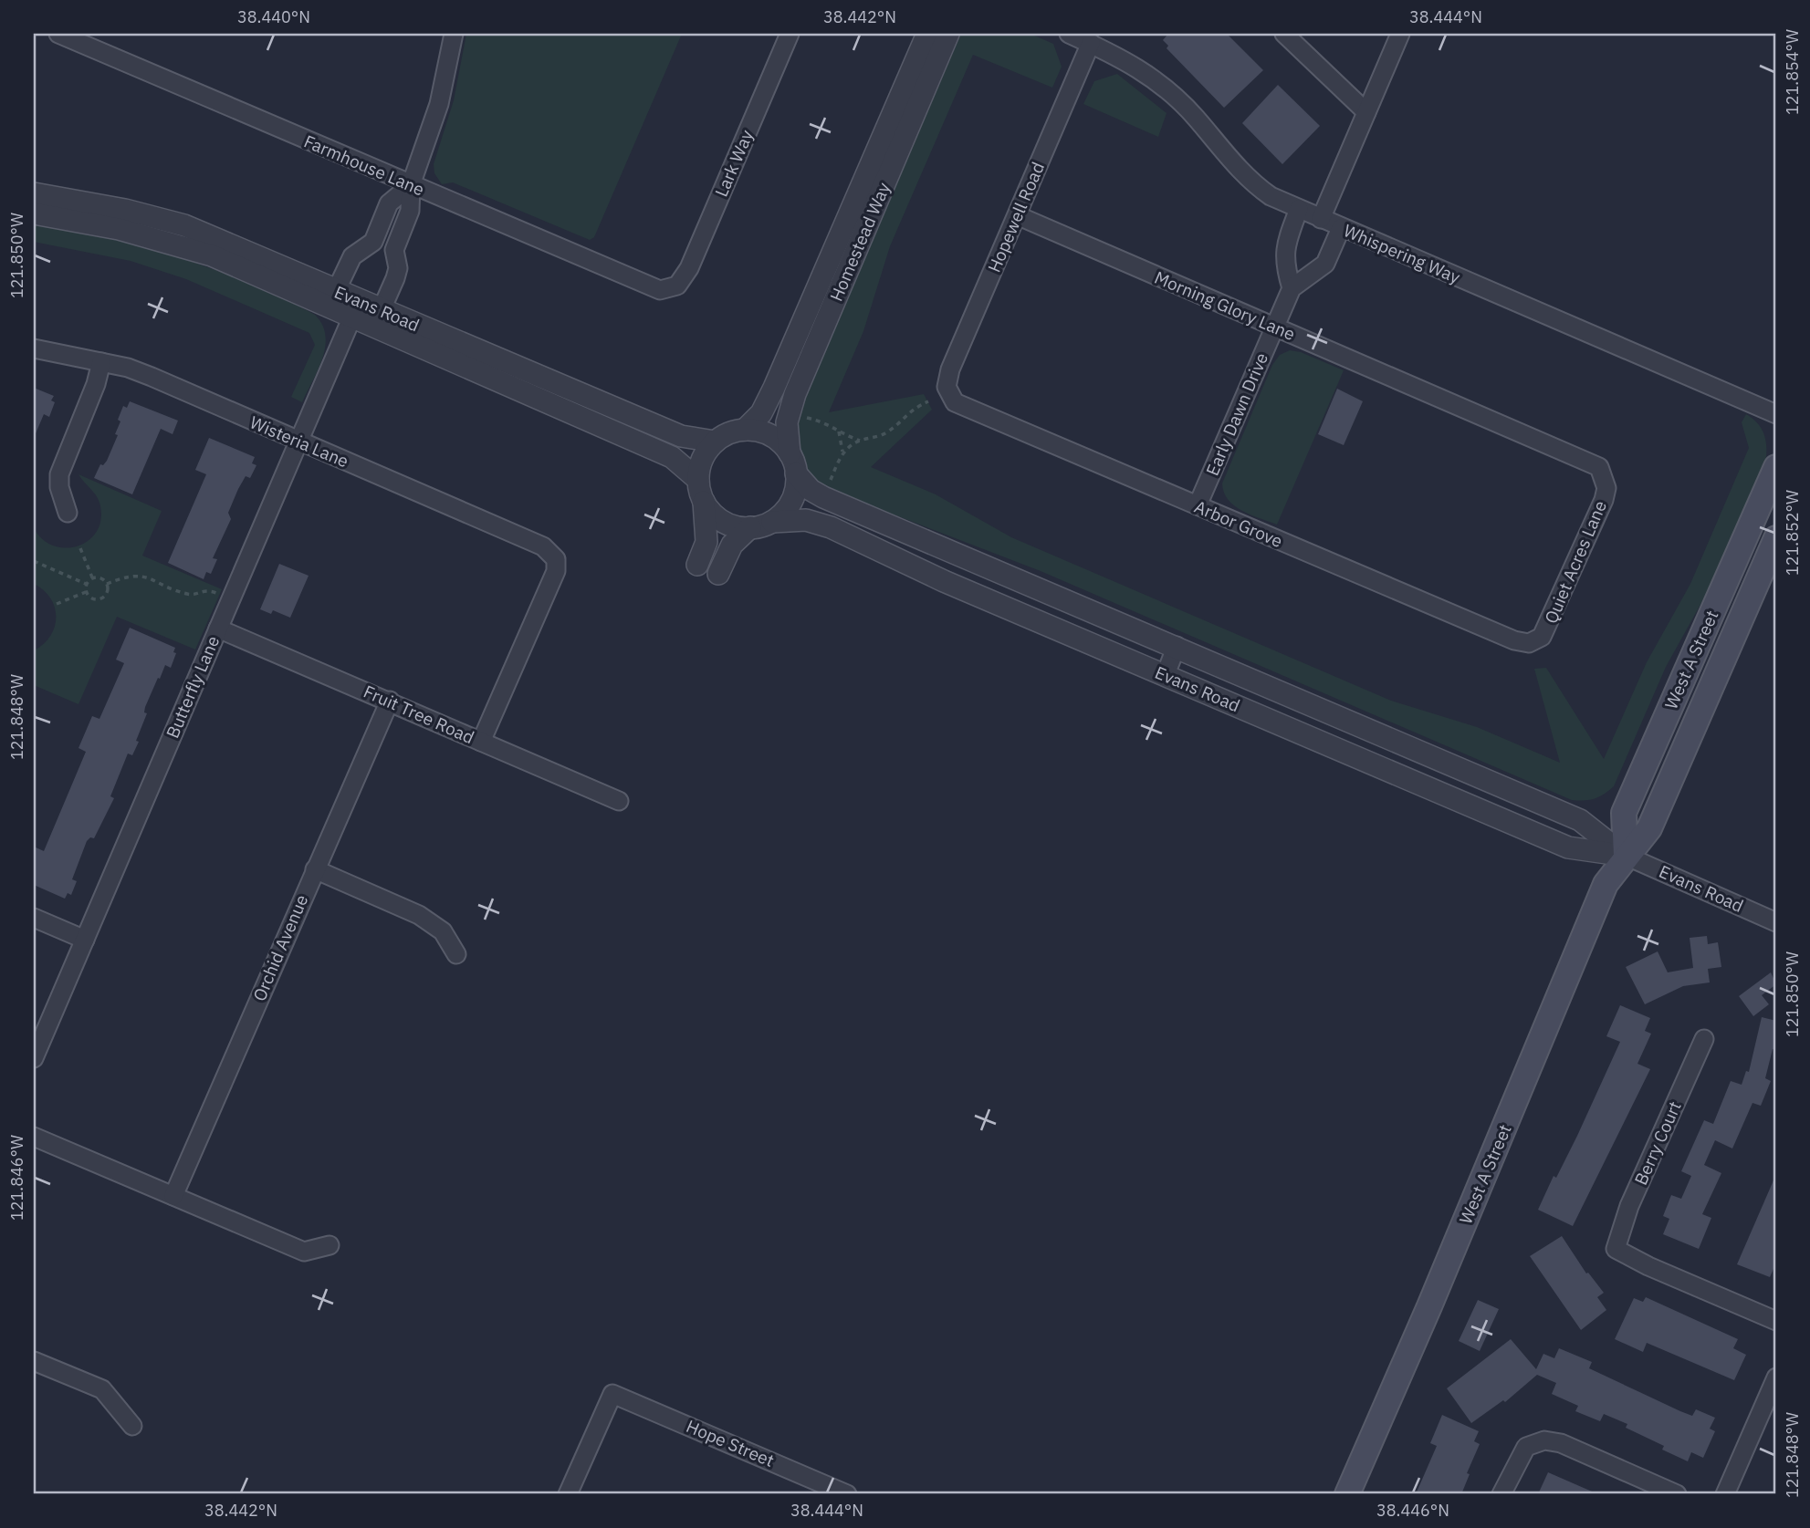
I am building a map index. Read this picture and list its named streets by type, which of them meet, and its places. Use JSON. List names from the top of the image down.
{
  "streets": {
    "main road": ["West A Street"],
    "street": [
      "Lark Way",
      "Farmhouse Lane",
      "Hopewell Road",
      "Homestead Way",
      "Whispering Way",
      "Morning Glory Lane",
      "Evans Road",
      "Early Dawn Drive",
      "Wisteria Lane",
      "Arbor Grove",
      "Quiet Acres Lane",
      "Butterfly Lane",
      "Fruit Tree Road",
      "Orchid Avenue",
      "Berry Court",
      "Hope Street"
    ]
  },
  "crossings": [
    ["Lark Way", "Farmhouse Lane"],
    ["Hopewell Road", "Whispering Way"],
    ["Hopewell Road", "Morning Glory Lane"],
    ["Hopewell Road", "Arbor Grove"],
    ["Homestead Way", "Evans Road"],
    ["Morning Glory Lane", "Early Dawn Drive"],
    ["Morning Glory Lane", "Quiet Acres Lane"],
    ["Evans Road", "West A Street"],
    ["Evans Road", "Butterfly Lane"],
    ["Early Dawn Drive", "Arbor Grove"],
    ["Wisteria Lane", "Butterfly Lane"],
    ["Wisteria Lane", "Fruit Tree Road"],
    ["Arbor Grove", "Quiet Acres Lane"],
    ["Butterfly Lane", "Fruit Tree Road"],
    ["Fruit Tree Road", "Orchid Avenue"]
  ],
  "coordinates": [
    "38.440°N",
    "38.442°N",
    "38.444°N",
    "121.854°W",
    "121.850°W",
    "121.852°W",
    "121.848°W",
    "121.846°W",
    "38.446°N"
  ]
}
